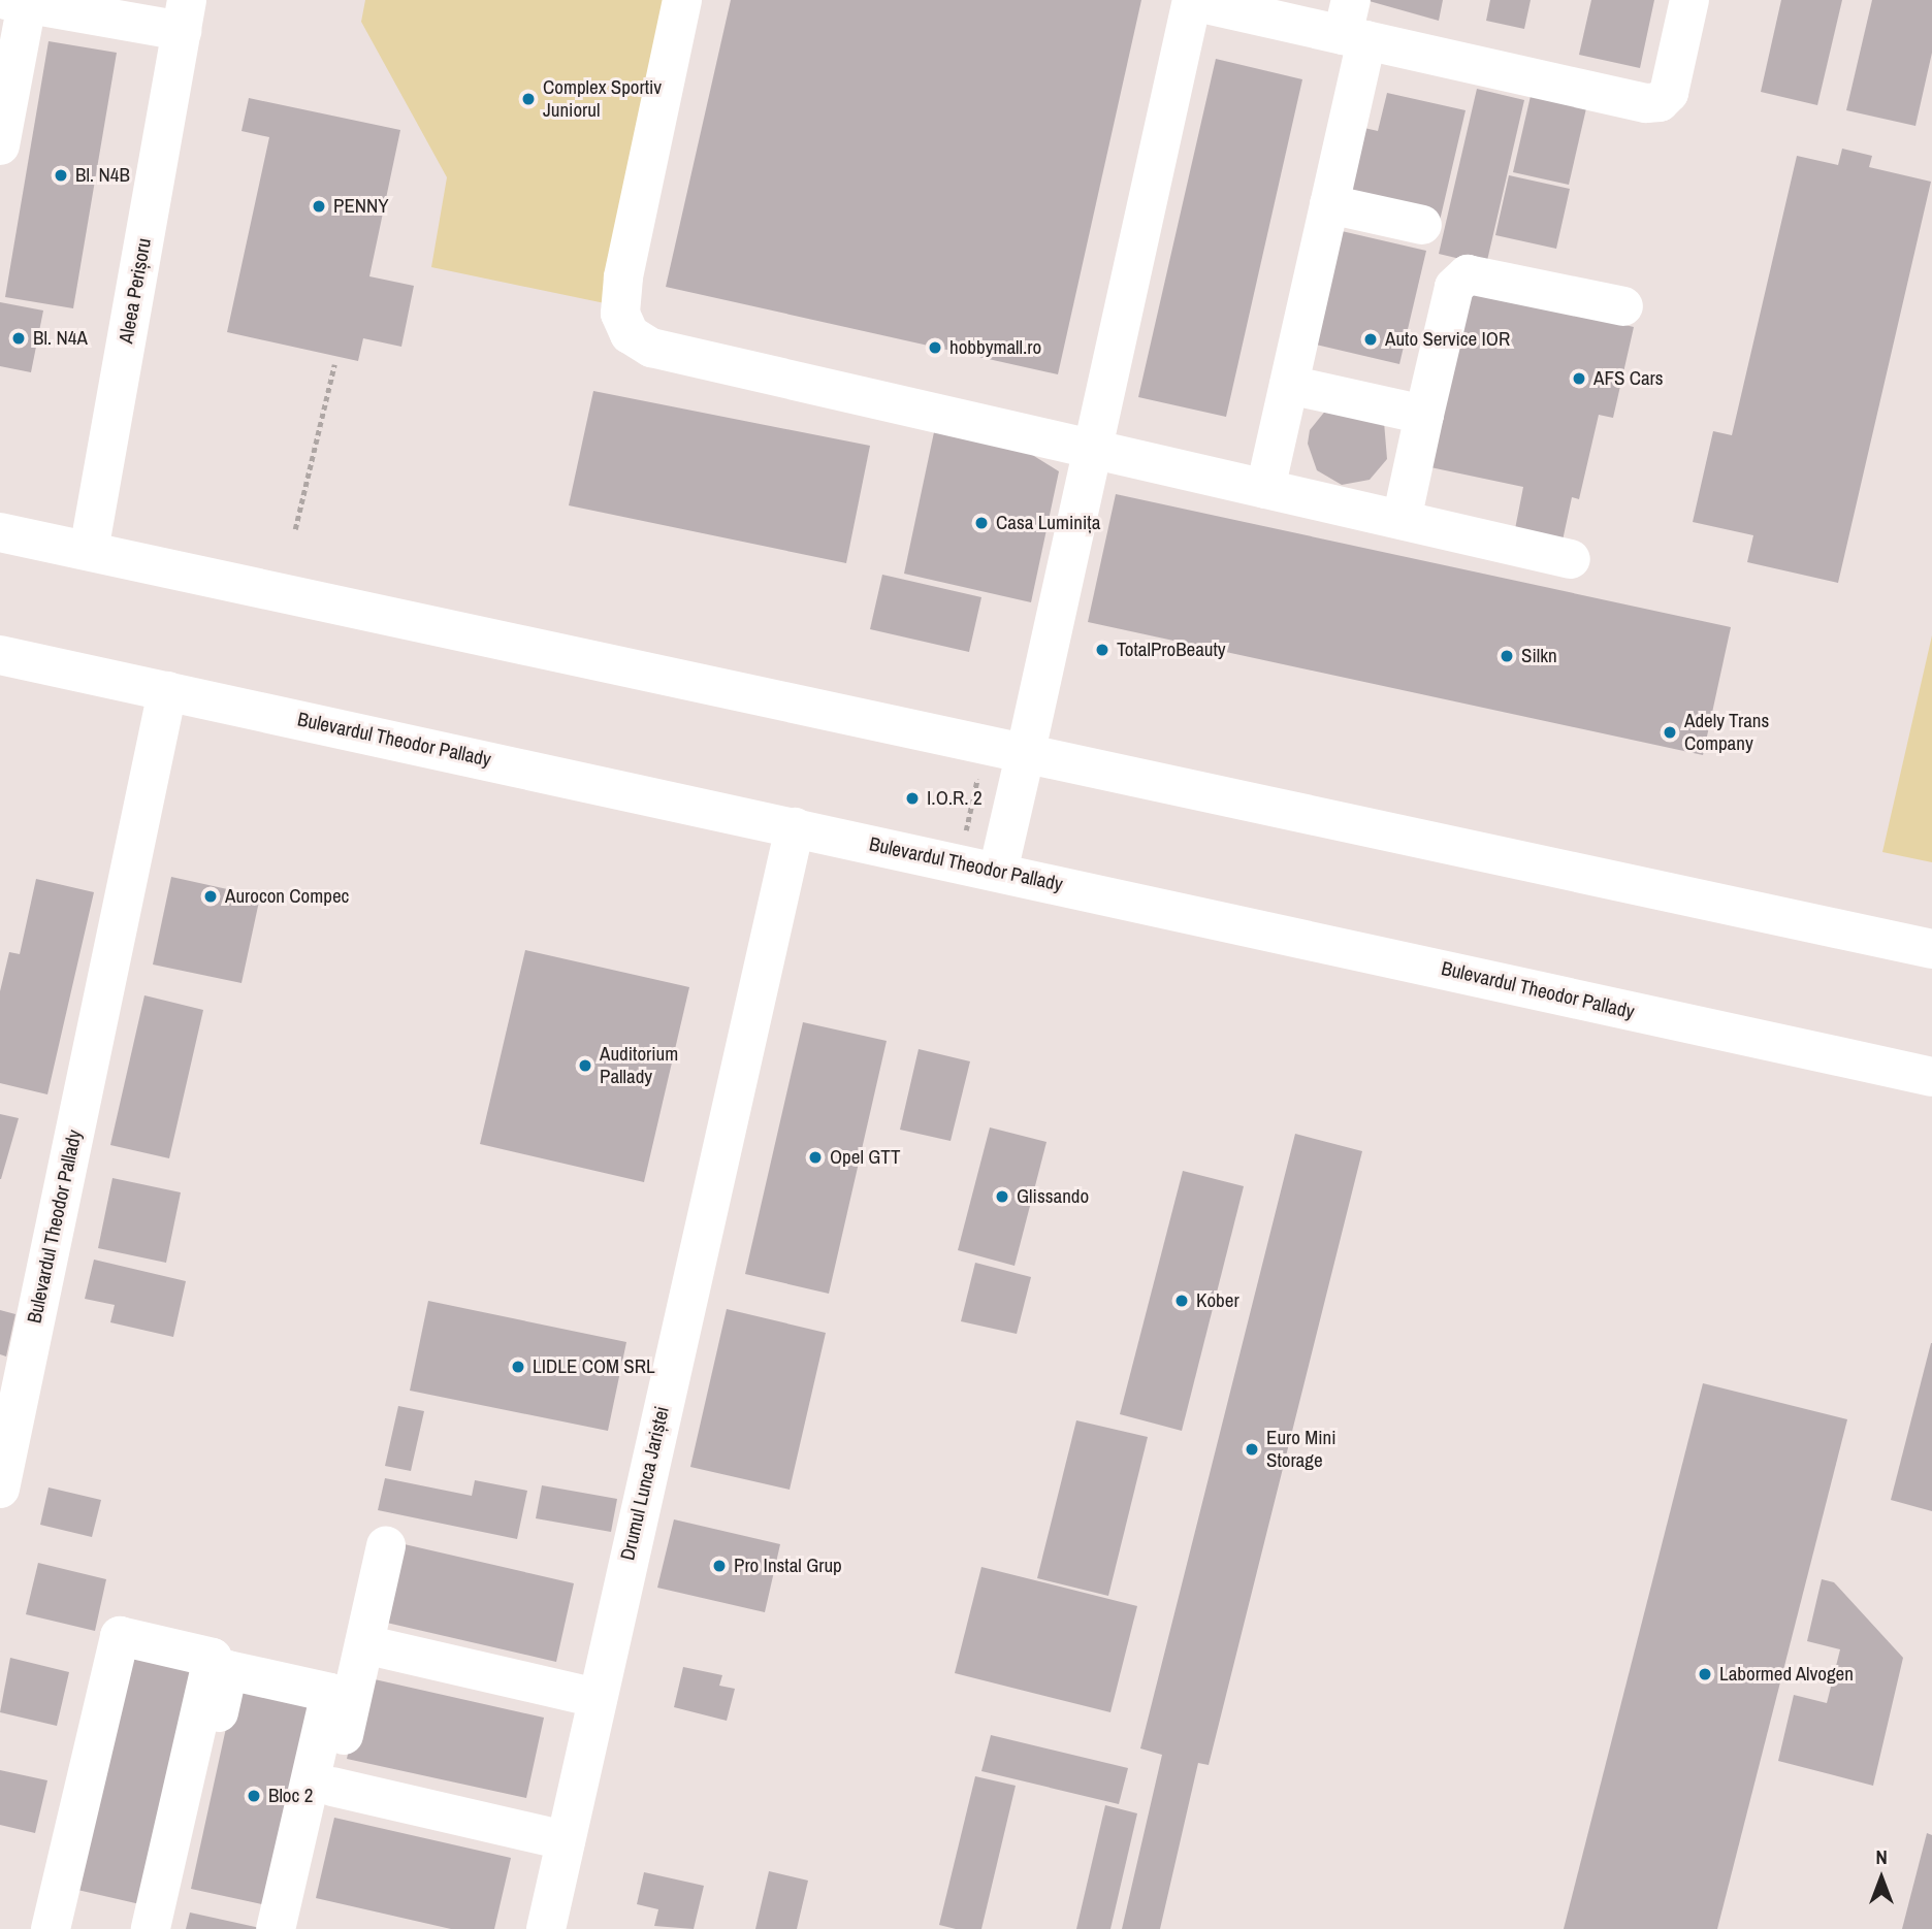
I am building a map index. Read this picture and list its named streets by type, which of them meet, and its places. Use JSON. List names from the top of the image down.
{
  "streets": {
    "main road": ["Aleea Perișoru", "Bulevardul Theodor Pallady", "Drumul Lunca Jariștei"]
  },
  "crossings": [
    ["Bulevardul Theodor Pallady", "Drumul Lunca Jariștei"]
  ],
  "places": [
    "Complex Sportiv Juniorul",
    "Bl. N4B",
    "PENNY",
    "Bl. N4A",
    "Auto Service IOR",
    "hobbymall.ro",
    "AFS Cars",
    "Casa Luminița",
    "TotalProBeauty",
    "Silkn",
    "Adely Trans Company",
    "I.O.R. 2",
    "Aurocon Compec",
    "Auditorium Pallady",
    "Opel GTT",
    "Glissando",
    "Kober",
    "LIDLE COM SRL",
    "Euro Mini Storage",
    "Pro Instal Grup",
    "Labormed Alvogen",
    "Bloc 2"
  ],
  "north": "top"
}
